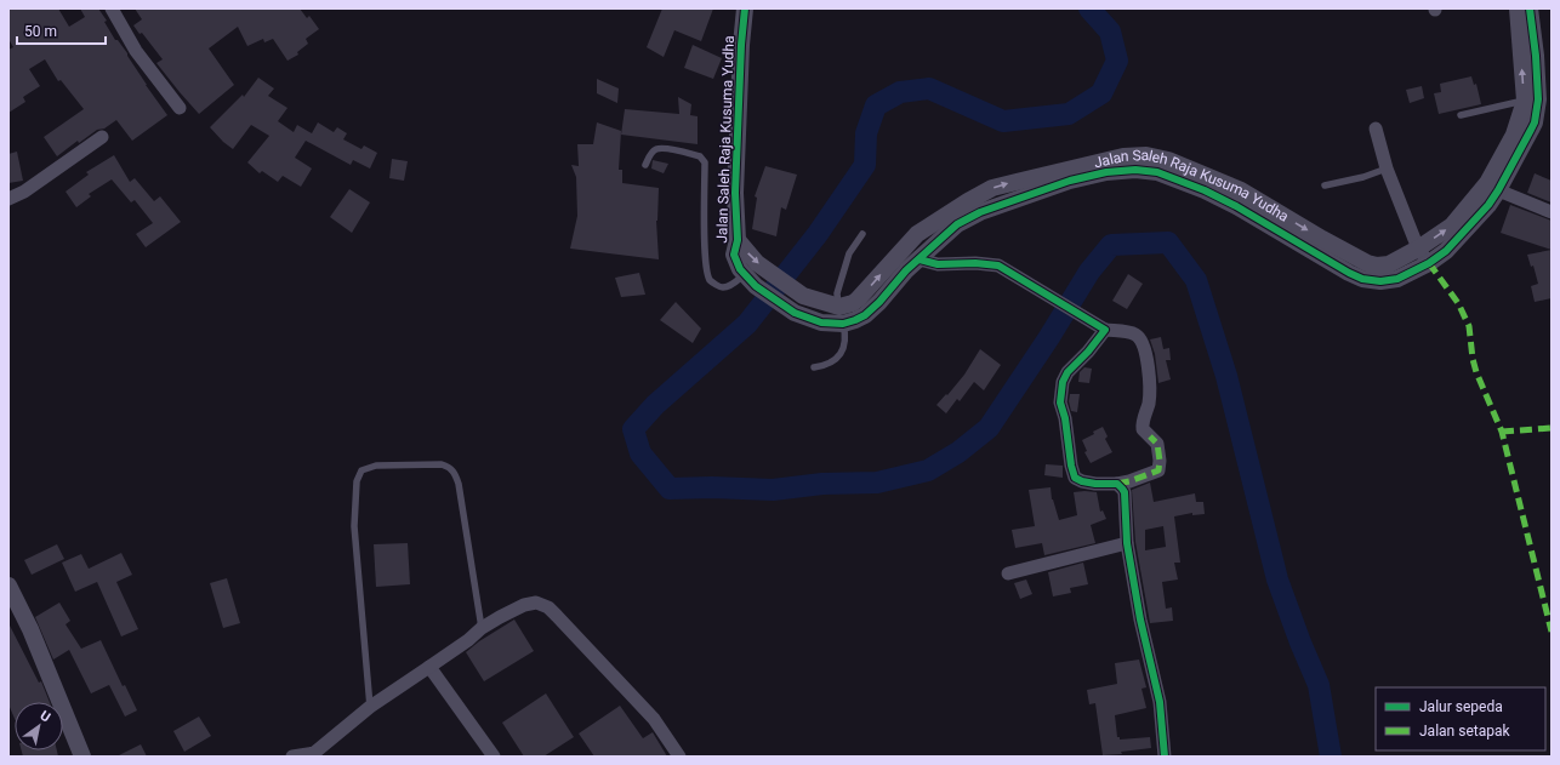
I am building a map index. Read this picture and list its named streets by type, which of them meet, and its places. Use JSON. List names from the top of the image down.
{
  "streets": {
    "street": ["Jalan Saleh Raja Kusuma Yudha"]
  },
  "legend": ["Jalur sepeda", "Jalan setapak"],
  "scale_bar": "50 m",
  "north": "top right"
}
